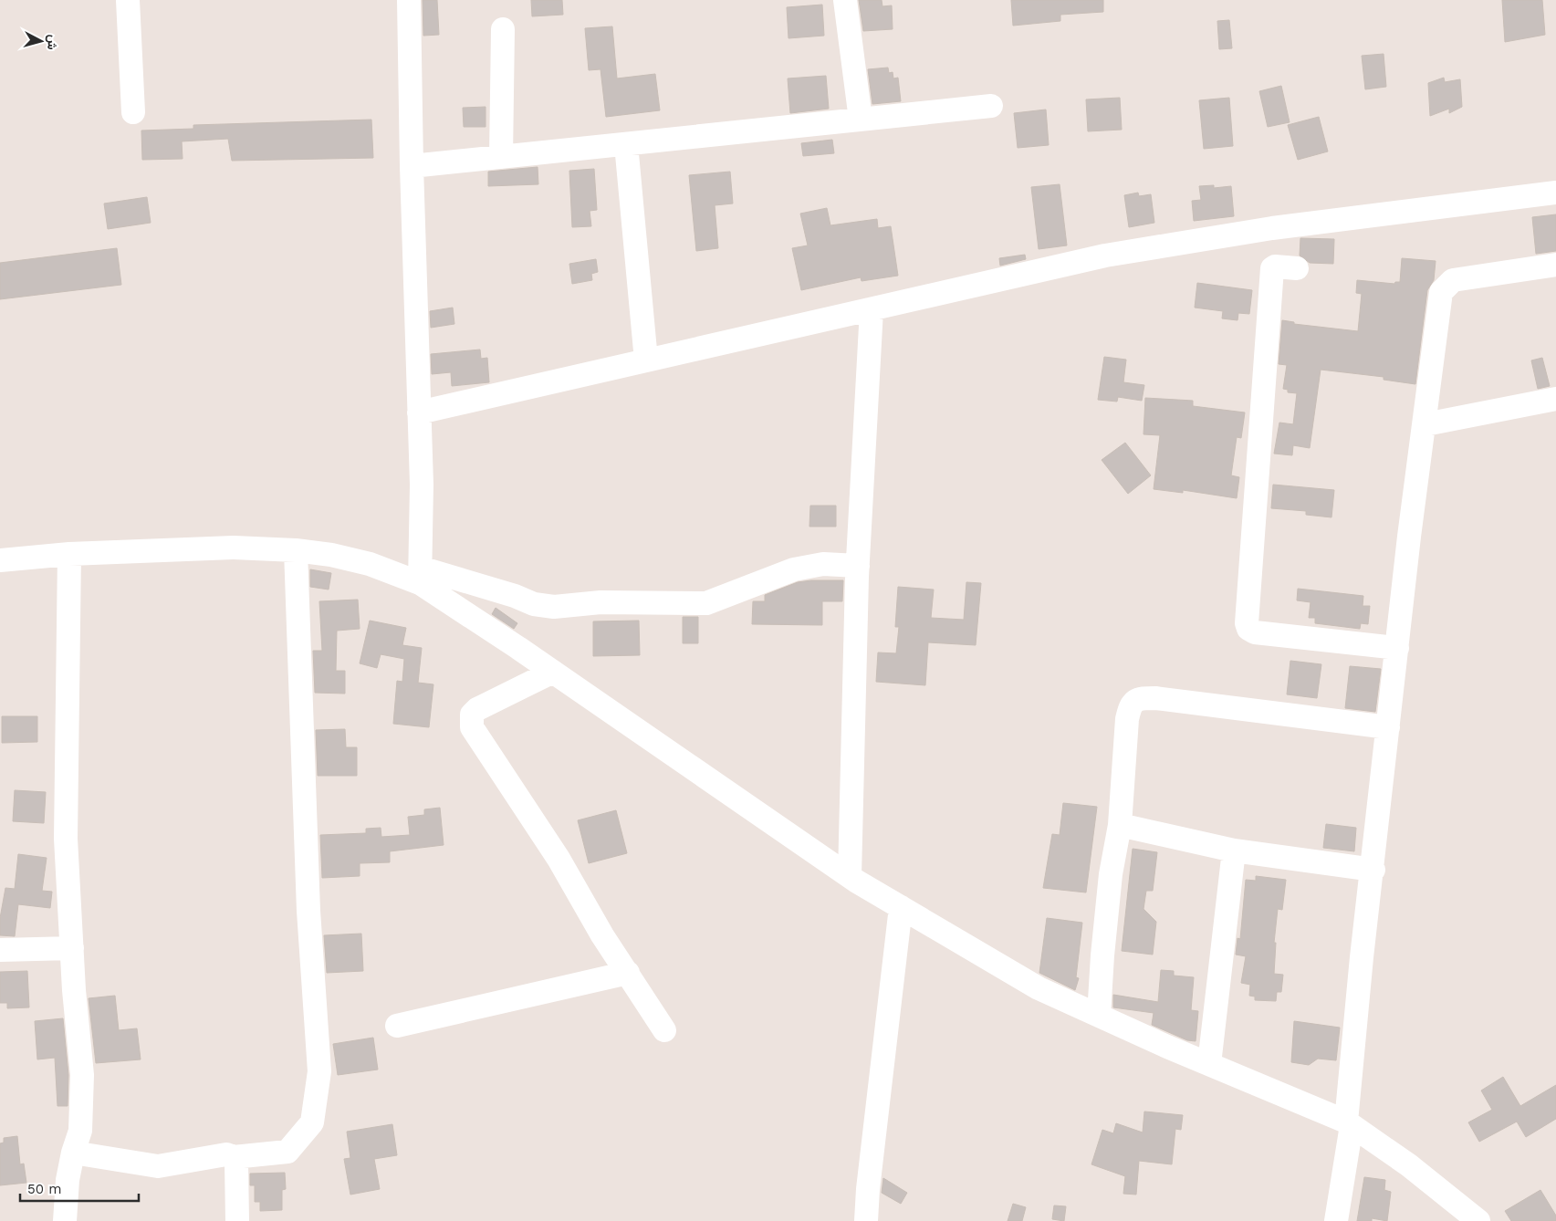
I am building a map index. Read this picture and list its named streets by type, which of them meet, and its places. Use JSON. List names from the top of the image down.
{
  "scale_bar": "50 m",
  "north": "right"
}
